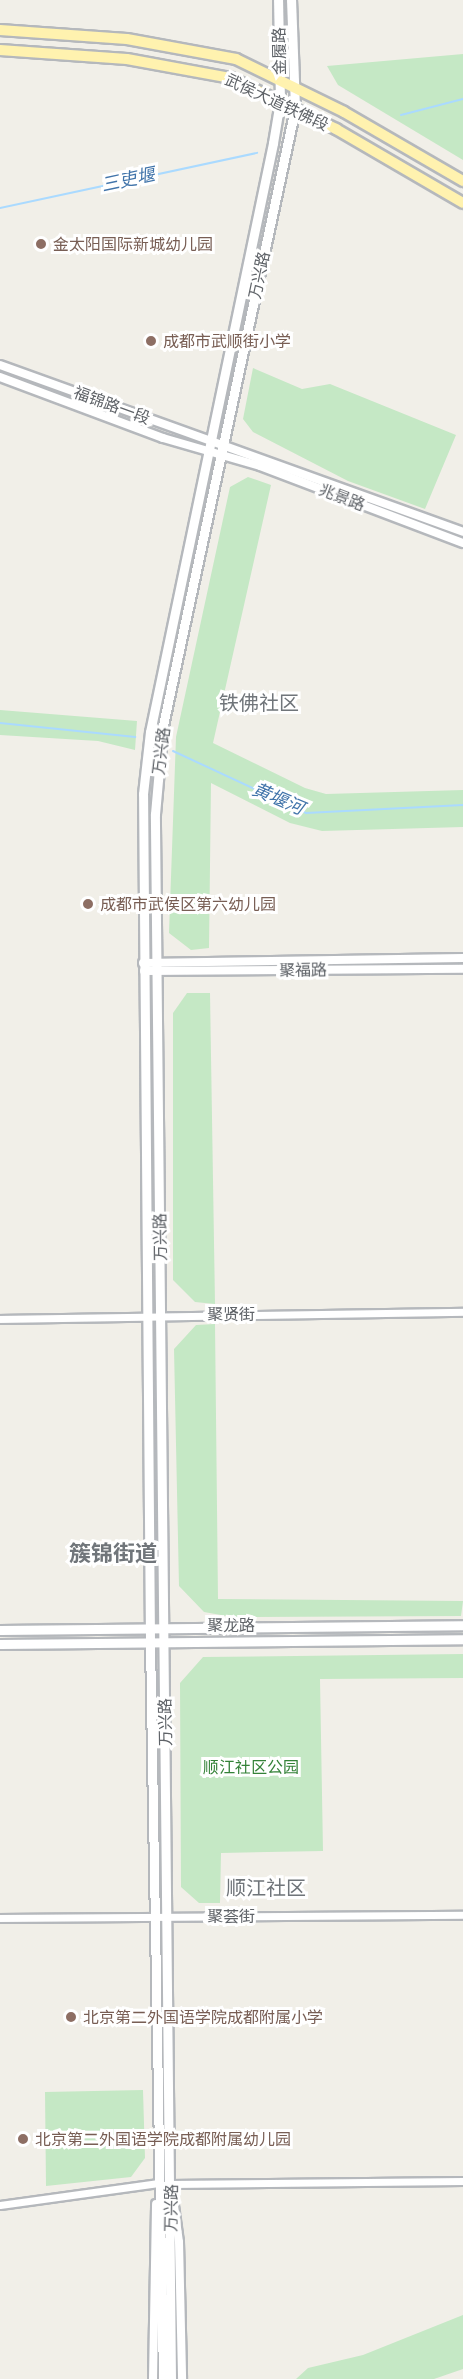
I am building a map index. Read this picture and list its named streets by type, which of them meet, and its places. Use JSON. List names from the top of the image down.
{
  "streets": {
    "main road": [
      "金履路",
      "武侯大道铁佛段",
      "万兴路",
      "聚龙路"
    ],
    "street": [
      "福锦路一段",
      "兆景路",
      "聚福路",
      "聚贤街",
      "聚荟街"
    ]
  },
  "crossings": [
    ["金履路", "武侯大道铁佛段"],
    ["金履路", "万兴路"],
    ["金履路", "福锦路一段"],
    ["金履路", "聚福路"],
    ["金履路", "聚贤街"],
    ["金履路", "聚龙路"],
    ["金履路", "聚荟街"],
    ["武侯大道铁佛段", "万兴路"],
    ["万兴路", "福锦路一段"],
    ["万兴路", "兆景路"],
    ["万兴路", "聚福路"],
    ["万兴路", "聚贤街"],
    ["万兴路", "聚龙路"],
    ["万兴路", "聚荟街"],
    ["福锦路一段", "兆景路"]
  ],
  "districts": ["铁佛社区", "簇锦街道", "顺江社区"],
  "water": ["三吏堰", "黄堰河"],
  "parks": ["顺江社区公园"],
  "places": [
    "金太阳国际新城幼儿园",
    "成都市武顺街小学",
    "成都市武侯区第六幼儿园",
    "北京第二外国语学院成都附属小学",
    "北京第二外国语学院成都附属幼儿园"
  ]
}
